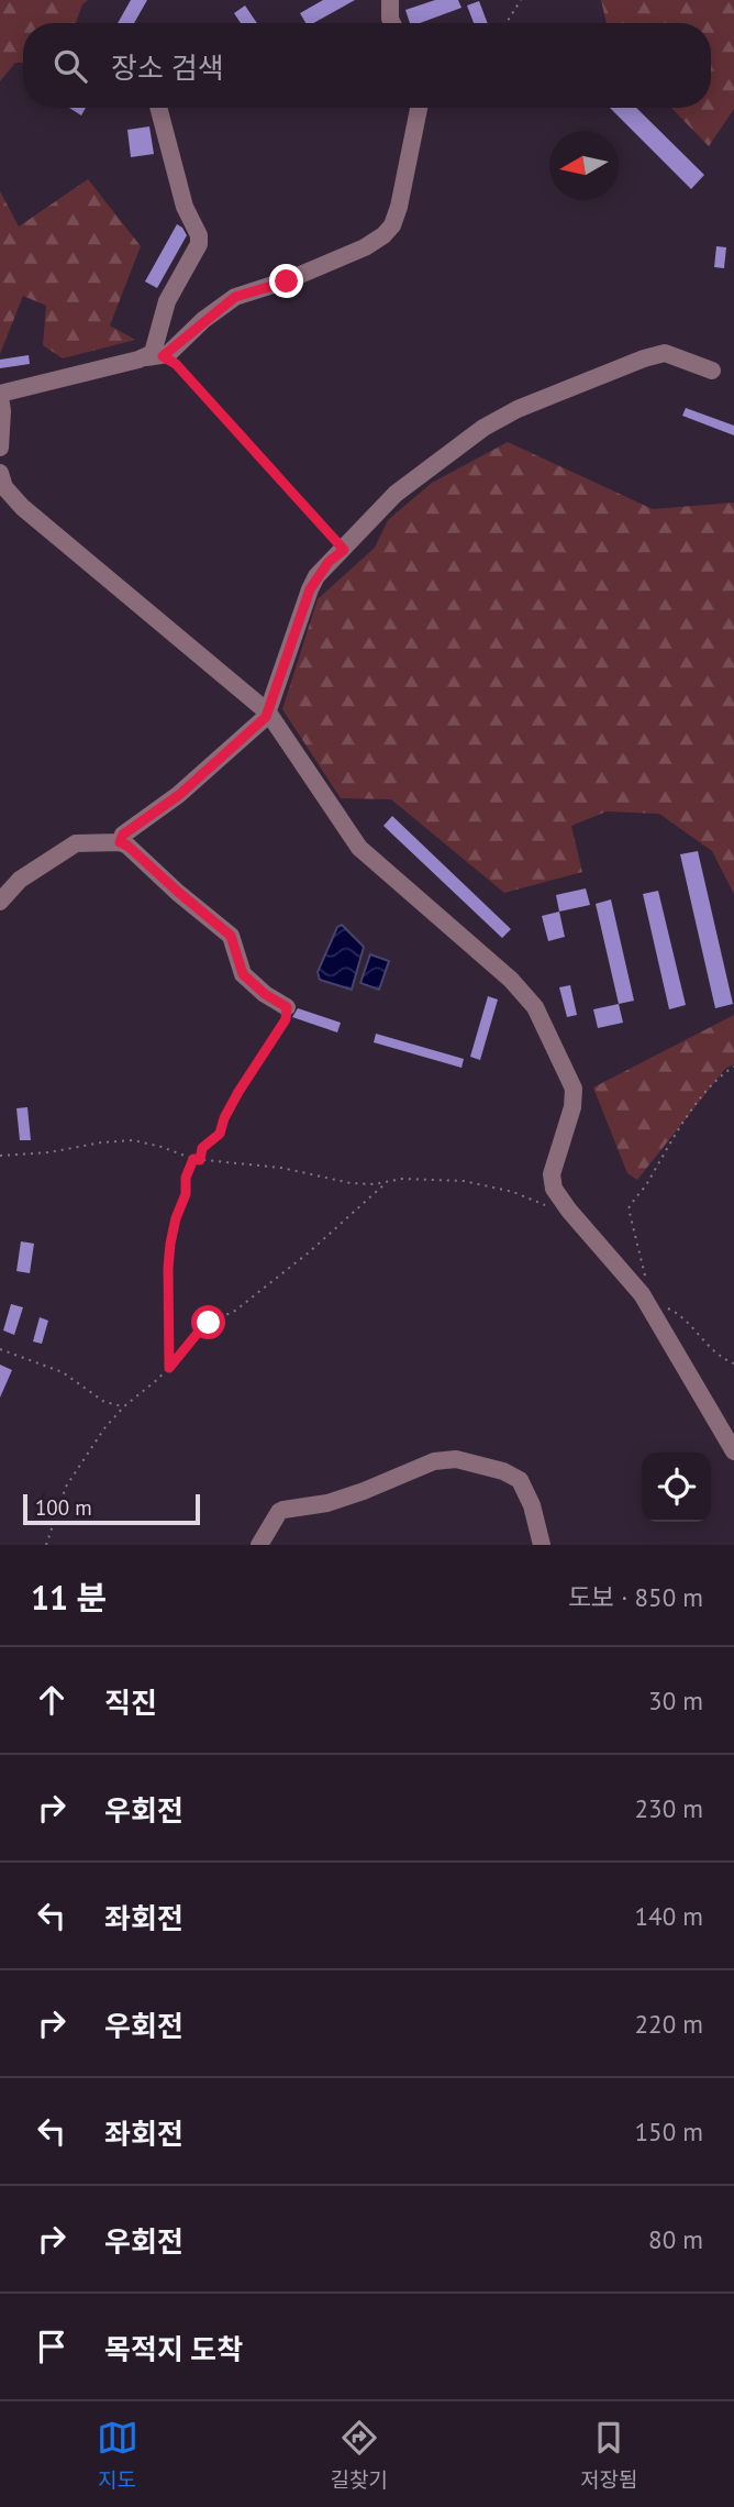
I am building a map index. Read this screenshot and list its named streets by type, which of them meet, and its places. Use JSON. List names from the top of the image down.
{
  "scale_bar": "100 m",
  "north": "left",
  "page": {
    "search": "장소 검색",
    "scale": "100 m",
    "heading": ["11 분", "도보 · 850 m"],
    "list": [
      ["직진", "30 m"],
      ["우회전", "230 m"],
      ["좌회전", "140 m"],
      ["우회전", "220 m"],
      ["좌회전", "150 m"],
      ["우회전", "80 m"],
      "목적지 도착"
    ],
    "nav": ["지도", "길찾기", "저장됨"]
  }
}
